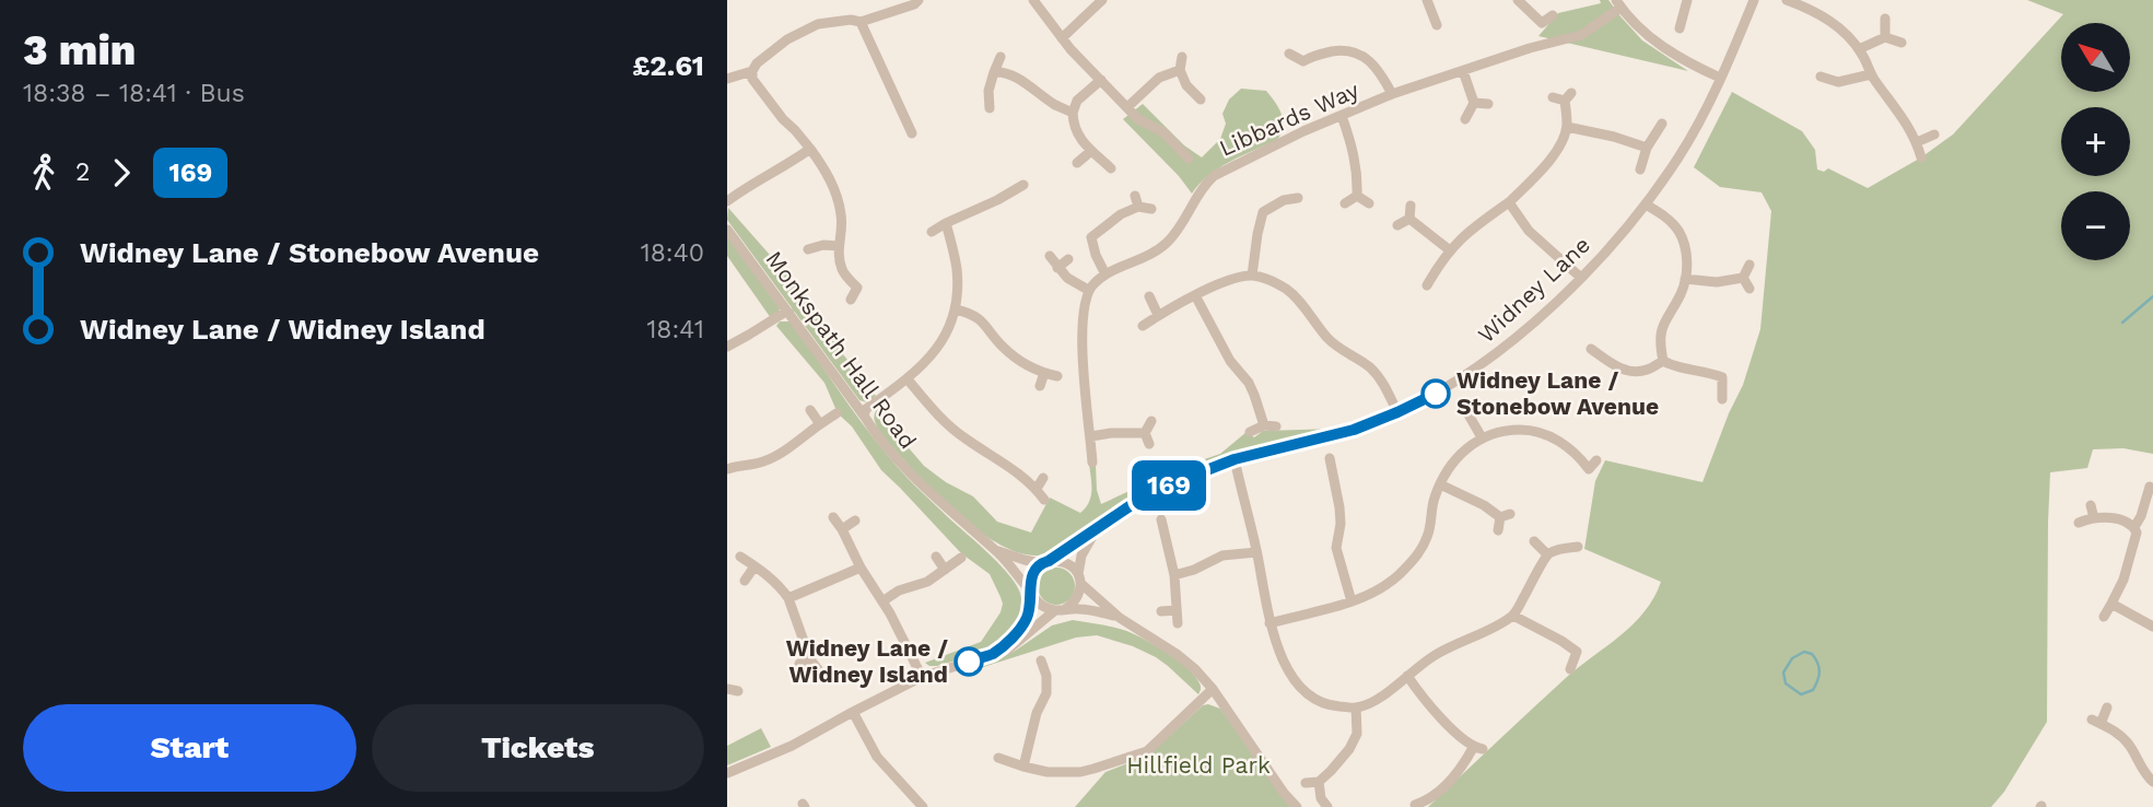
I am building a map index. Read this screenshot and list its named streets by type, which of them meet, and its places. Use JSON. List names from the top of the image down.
{
  "streets": {
    "street": ["Libbards Way", "Widney Lane", "Monkspath Hall Road"]
  },
  "crossings": [
    ["Widney Lane", "Monkspath Hall Road"]
  ],
  "parks": ["Hillfield Park"],
  "places": ["Widney Lane / Stonebow Avenue", "Widney Lane / Widney Island"],
  "lines": ["bus line 169"],
  "north": "top left",
  "page": {
    "heading": ["3 min", "18:38 – 18:41 · Bus", "£2.61"],
    "on_map": "169",
    "map_buttons": ["+", "−"],
    "legs": ["2", "169"],
    "list": [
      {
        "name": "Widney Lane / Stonebow Avenue",
        "value": "18:40"
      },
      {
        "name": "Widney Lane / Widney Island",
        "value": "18:41"
      }
    ],
    "buttons": ["Start", "Tickets"]
  }
}
